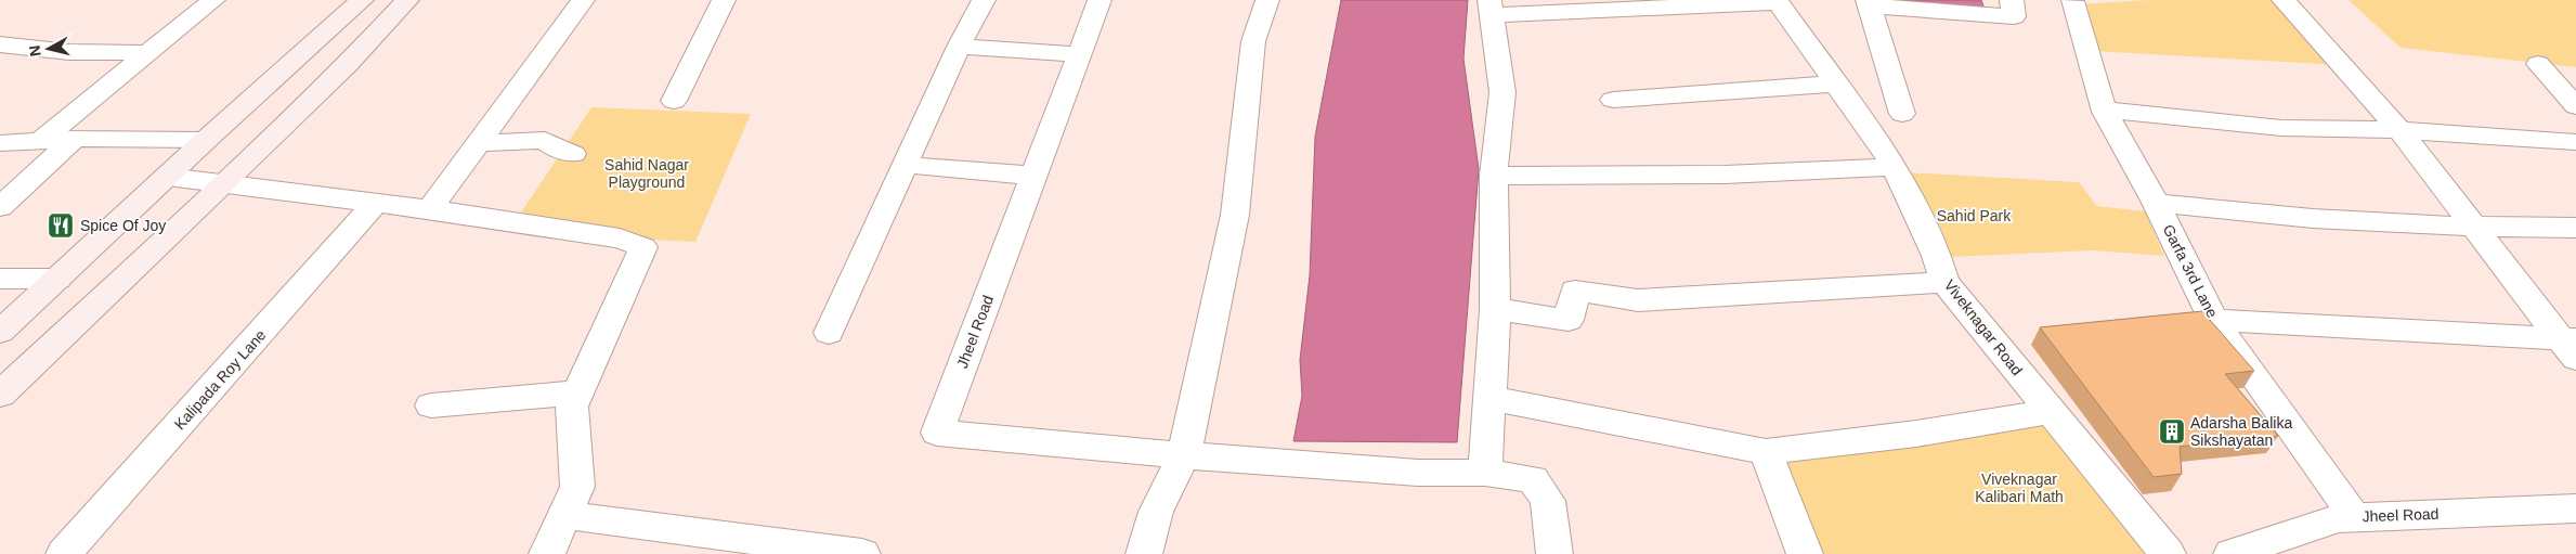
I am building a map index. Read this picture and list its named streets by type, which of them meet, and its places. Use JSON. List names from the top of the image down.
{
  "streets": {
    "street": [
      "Garfa 3rd Lane",
      "Viveknagar Road",
      "Jheel Road",
      "Kalipada Roy Lane"
    ]
  },
  "crossings": [
    ["Garfa 3rd Lane", "Jheel Road"]
  ],
  "parks": ["Sahid Nagar Playground", "Sahid Park", "Viveknagar Kalibari Math"],
  "places": {
    "restaurant": ["Spice Of Joy"],
    "building": ["Adarsha Balika Sikshayatan"]
  },
  "north": "left"
}
